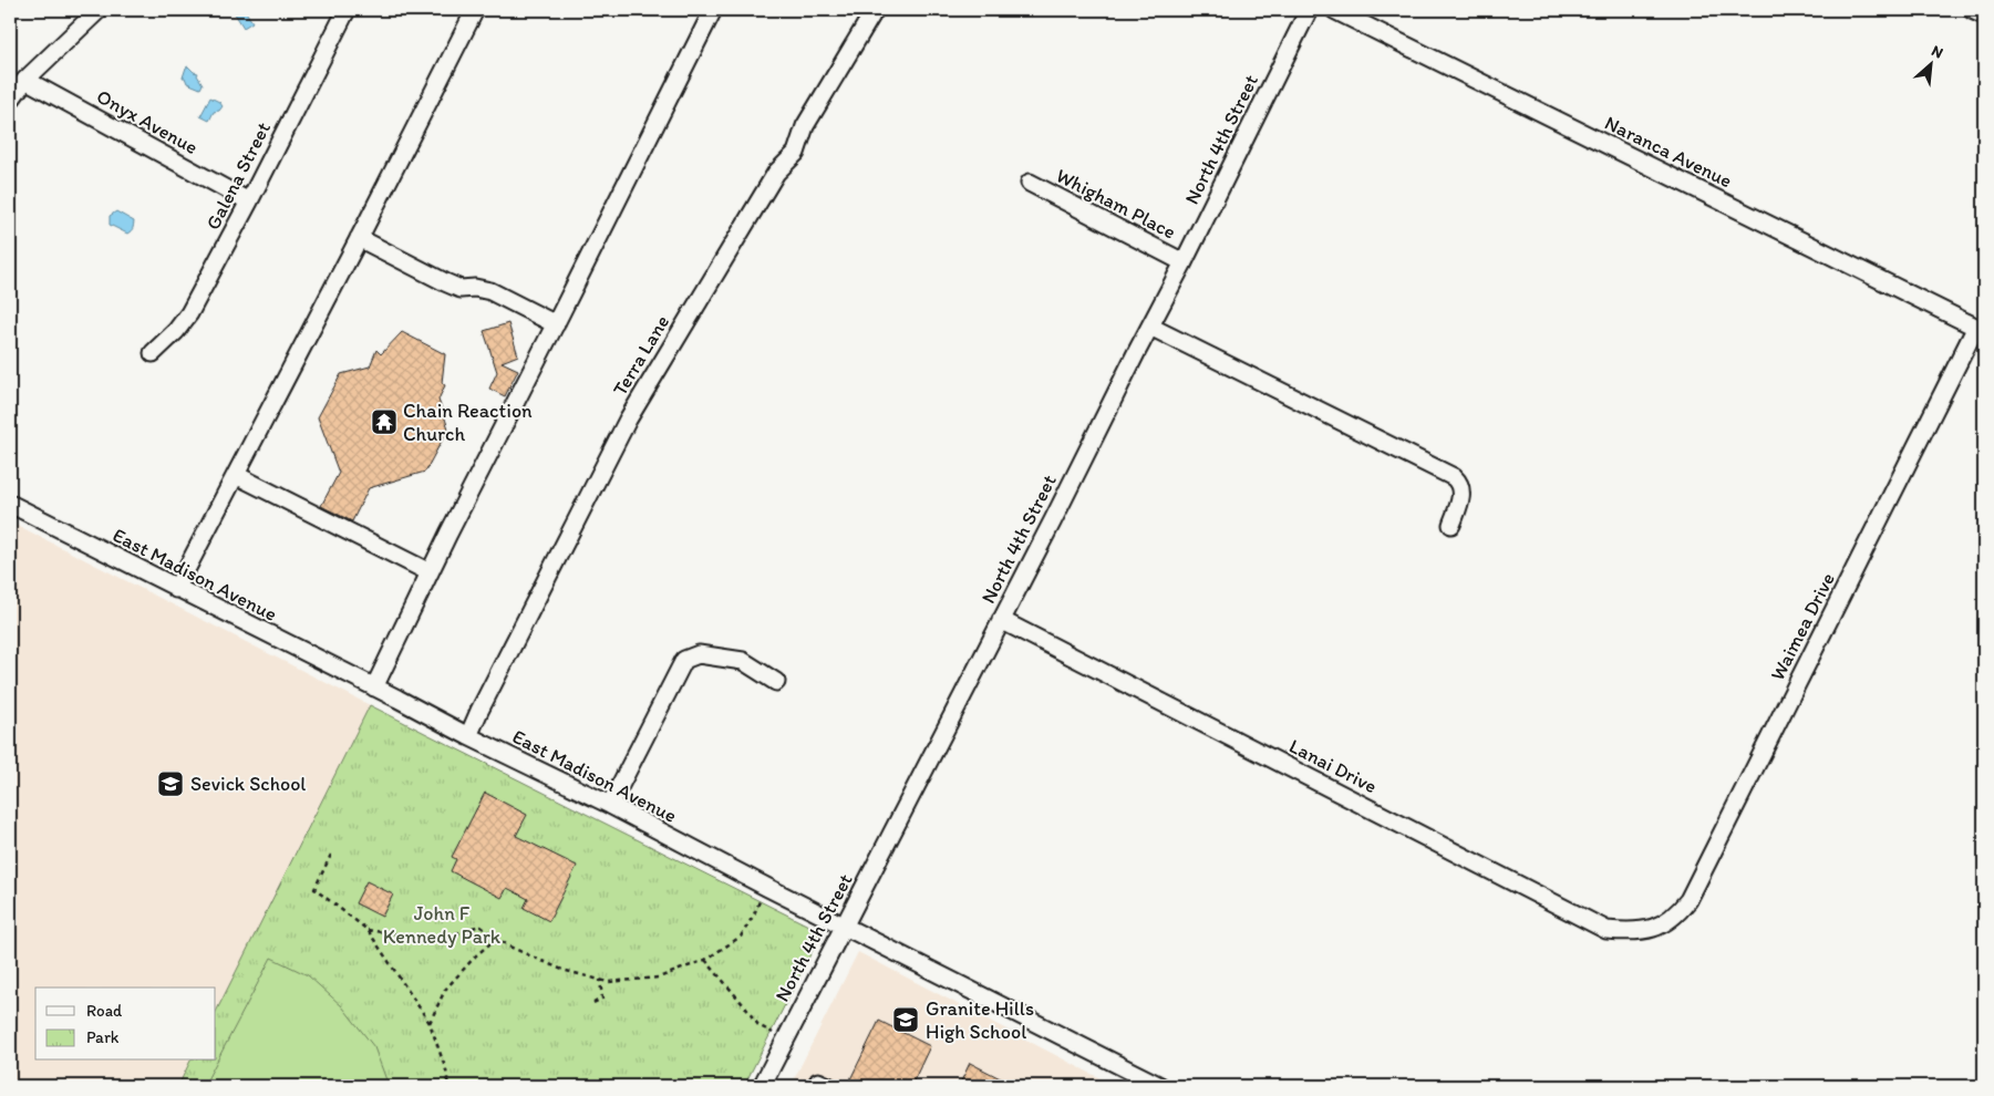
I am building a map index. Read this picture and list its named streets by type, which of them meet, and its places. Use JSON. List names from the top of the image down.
{
  "streets": {
    "street": [
      "Onyx Avenue",
      "North 4th Street",
      "Naranca Avenue",
      "Galena Street",
      "Whigham Place",
      "Terra Lane",
      "East Madison Avenue",
      "Waimea Drive",
      "Lanai Drive"
    ]
  },
  "crossings": [
    ["Onyx Avenue", "Galena Street"],
    ["North 4th Street", "Whigham Place"],
    ["North 4th Street", "East Madison Avenue"],
    ["North 4th Street", "Lanai Drive"],
    ["Naranca Avenue", "Waimea Drive"],
    ["Terra Lane", "East Madison Avenue"],
    ["Waimea Drive", "Lanai Drive"]
  ],
  "parks": ["John F Kennedy Park"],
  "places": {
    "temple": ["Chain Reaction Church"],
    "school or university": ["Sevick School", "Granite Hills High School"]
  },
  "legend": ["Road", "Park"],
  "north": "top right"
}
